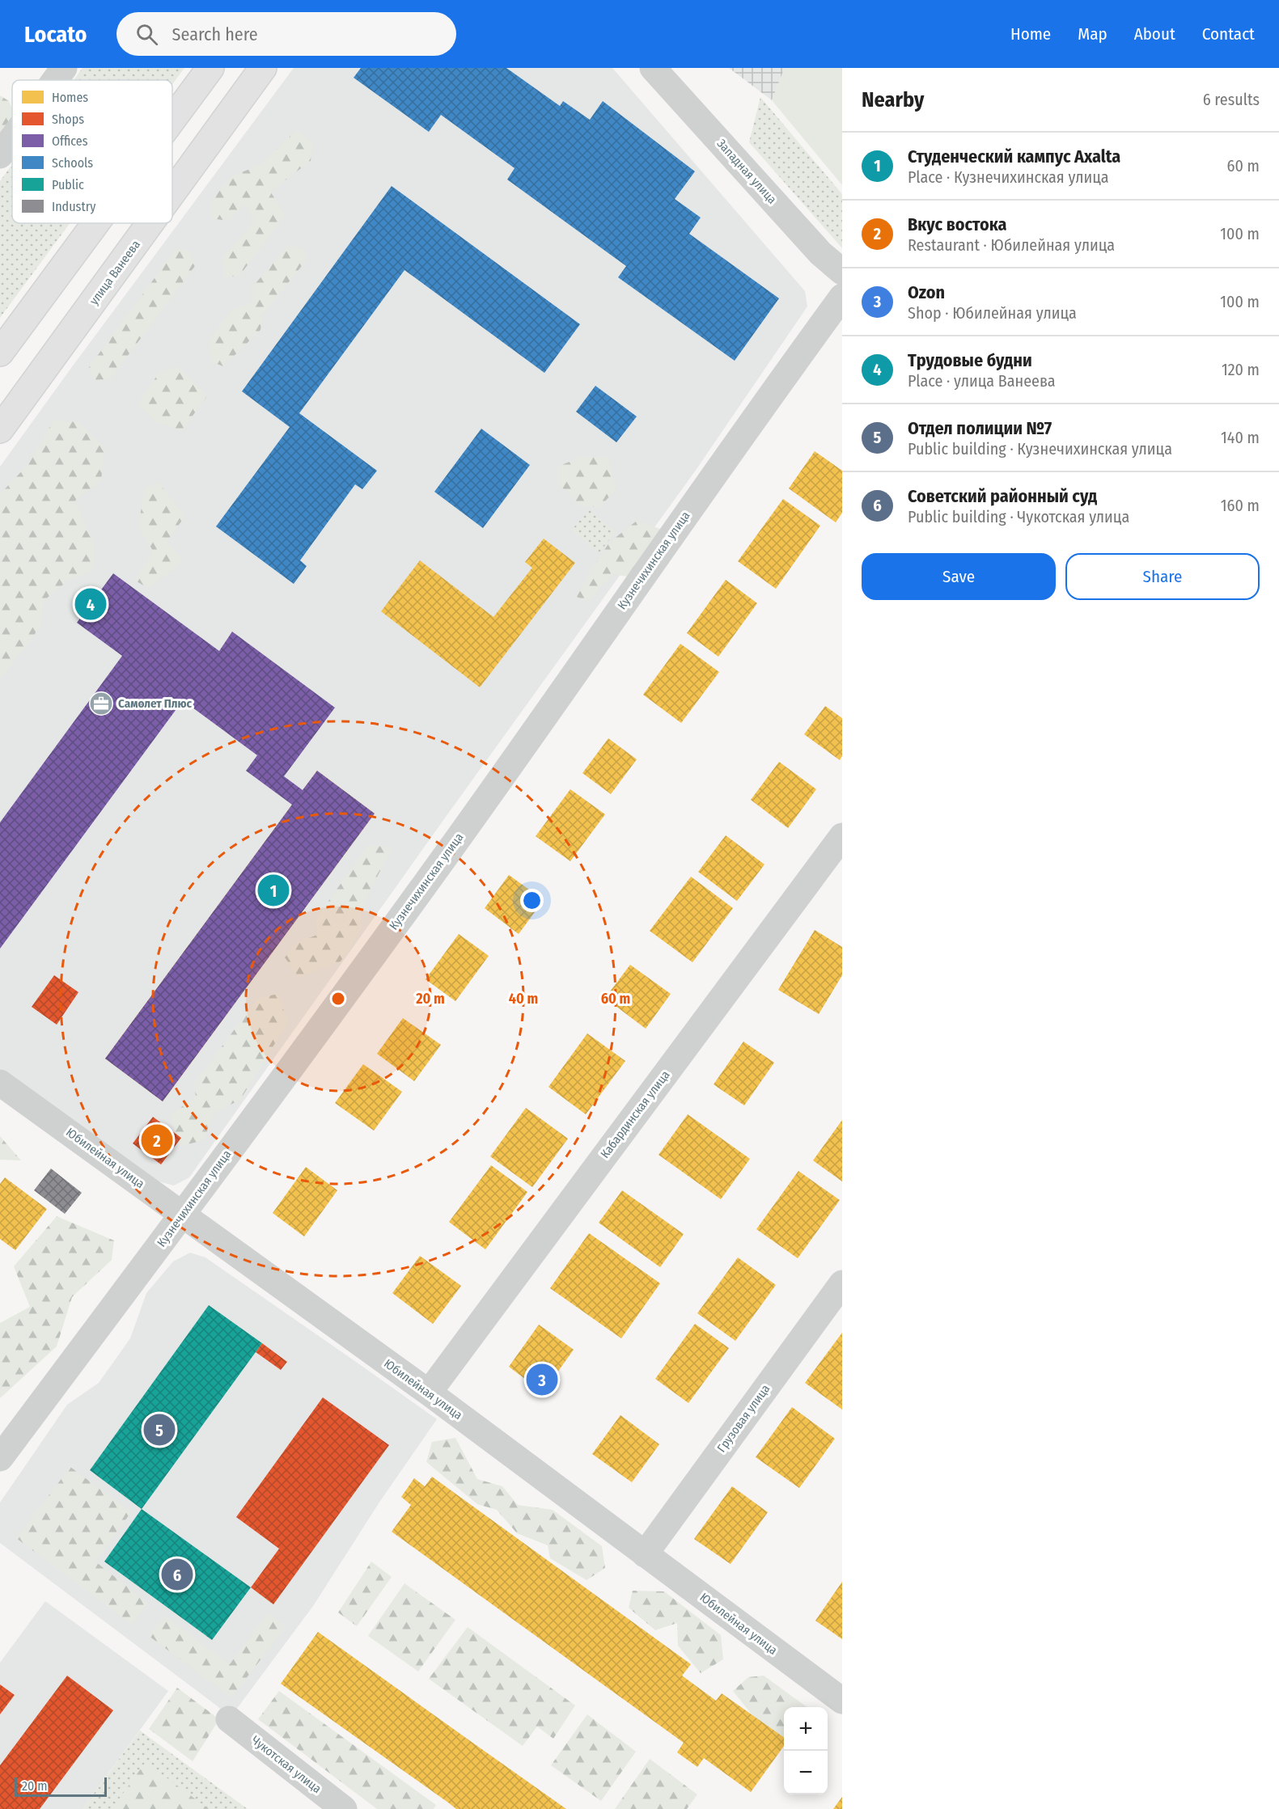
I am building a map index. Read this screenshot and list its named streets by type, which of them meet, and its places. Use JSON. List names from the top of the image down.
{
  "streets": {
    "main road": ["улица Ванеева"],
    "street": [
      "Западная улица",
      "Кузнечихинская улица",
      "Кабардинская улица",
      "Юбилейная улица",
      "Грузовая улица",
      "Чукотская улица"
    ]
  },
  "crossings": [
    ["Кузнечихинская улица", "Юбилейная улица"],
    ["Кабардинская улица", "Юбилейная улица"],
    ["Юбилейная улица", "Грузовая улица"]
  ],
  "places": {
    "office": ["Самолет Плюс"]
  },
  "legend": [
    "Homes",
    "Shops",
    "Offices",
    "Schools",
    "Public",
    "Industry"
  ],
  "scale_bar": "20 m",
  "page": {
    "header": "Locato",
    "search": "Search here",
    "nav": [
      "Home",
      "Map",
      "About",
      "Contact"
    ],
    "heading": ["Nearby", "6 results"],
    "list": [
      {
        "mark": "1",
        "name": "Студенческий кампус Axalta",
        "note": "Place · Кузнечихинская улица",
        "value": "60 m"
      },
      {
        "mark": "2",
        "name": "Вкус востока",
        "note": "Restaurant · Юбилейная улица",
        "value": "100 m"
      },
      {
        "mark": "3",
        "name": "Ozon",
        "note": "Shop · Юбилейная улица",
        "value": "100 m"
      },
      {
        "mark": "4",
        "name": "Трудовые будни",
        "note": "Place · улица Ванеева",
        "value": "120 m"
      },
      {
        "mark": "5",
        "name": "Отдел полиции №7",
        "note": "Public building · Кузнечихинская улица",
        "value": "140 m"
      },
      {
        "mark": "6",
        "name": "Советский районный суд",
        "note": "Public building · Чукотская улица",
        "value": "160 m"
      }
    ],
    "buttons": ["Save", "Share"],
    "pins": [
      "4",
      "1",
      "2",
      "3",
      "5",
      "6"
    ],
    "map_buttons": ["+", "−"],
    "scale": "20 m"
  },
  "rings": ["20 m", "40 m", "60 m"]
}
